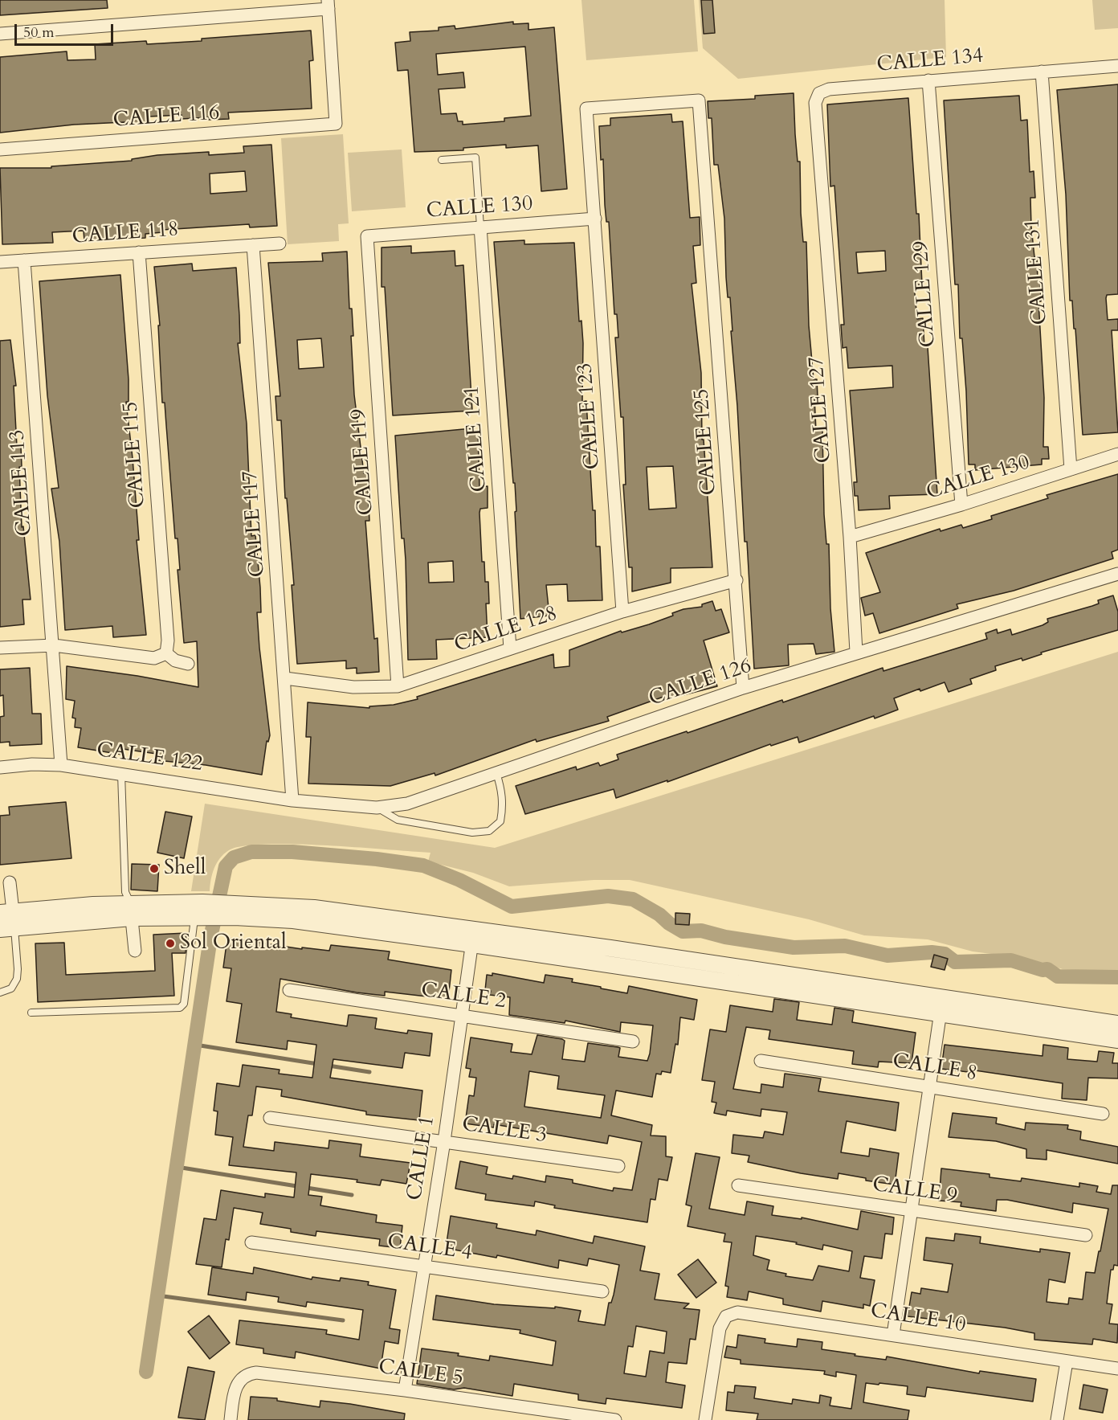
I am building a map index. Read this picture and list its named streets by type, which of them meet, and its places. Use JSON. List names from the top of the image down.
{
  "streets": {
    "street": [
      "CALLE 134",
      "CALLE 116",
      "CALLE 130",
      "CALLE 118",
      "CALLE 131",
      "CALLE 129",
      "CALLE 127",
      "CALLE 123",
      "CALLE 121",
      "CALLE 125",
      "CALLE 115",
      "CALLE 119",
      "CALLE 113",
      "CALLE 117",
      "CALLE 128",
      "CALLE 126",
      "CALLE 122",
      "CALLE 2",
      "CALLE 8",
      "CALLE 3",
      "CALLE 1",
      "CALLE 9",
      "CALLE 4",
      "CALLE 10",
      "CALLE 5"
    ]
  },
  "crossings": [
    ["CALLE 134", "CALLE 131"],
    ["CALLE 134", "CALLE 129"],
    ["CALLE 134", "CALLE 127"],
    ["CALLE 130", "CALLE 131"],
    ["CALLE 130", "CALLE 129"],
    ["CALLE 130", "CALLE 127"],
    ["CALLE 130", "CALLE 123"],
    ["CALLE 130", "CALLE 121"],
    ["CALLE 130", "CALLE 125"],
    ["CALLE 130", "CALLE 119"],
    ["CALLE 118", "CALLE 115"],
    ["CALLE 118", "CALLE 113"],
    ["CALLE 118", "CALLE 117"],
    ["CALLE 127", "CALLE 126"],
    ["CALLE 123", "CALLE 125"],
    ["CALLE 123", "CALLE 128"],
    ["CALLE 121", "CALLE 128"],
    ["CALLE 125", "CALLE 128"],
    ["CALLE 125", "CALLE 126"],
    ["CALLE 119", "CALLE 128"],
    ["CALLE 113", "CALLE 122"],
    ["CALLE 117", "CALLE 128"],
    ["CALLE 117", "CALLE 126"],
    ["CALLE 117", "CALLE 122"],
    ["CALLE 126", "CALLE 122"],
    ["CALLE 2", "CALLE 1"],
    ["CALLE 3", "CALLE 1"],
    ["CALLE 1", "CALLE 4"],
    ["CALLE 1", "CALLE 5"]
  ],
  "places": ["Shell", "Sol Oriental"],
  "scale_bar": "50 m"
}
